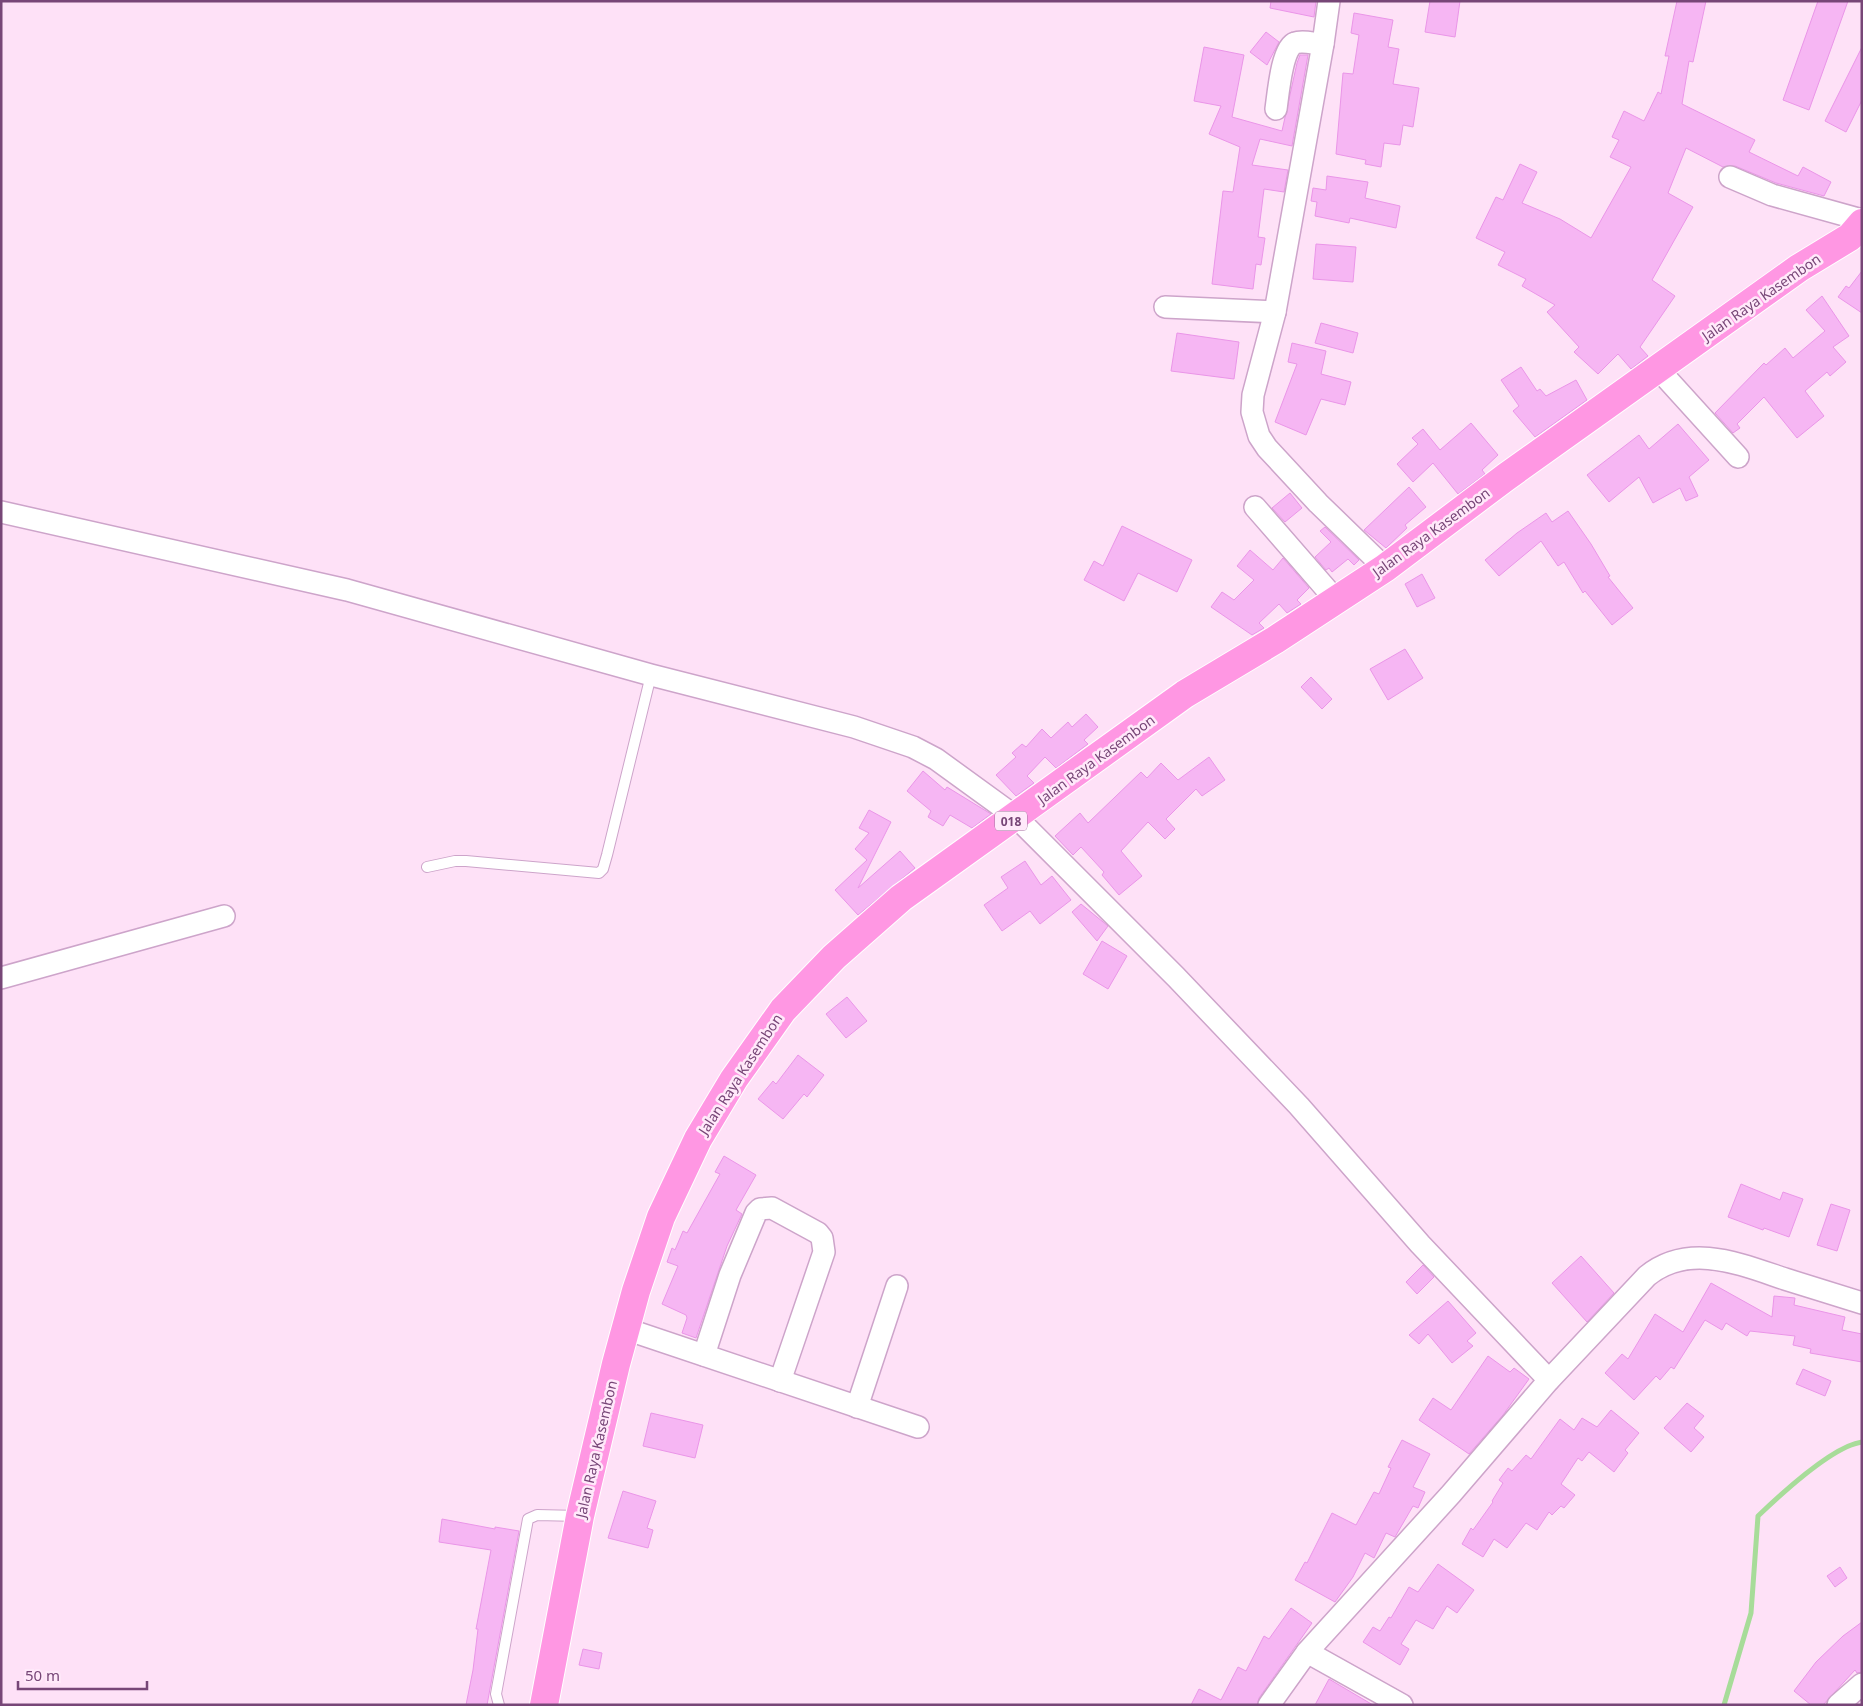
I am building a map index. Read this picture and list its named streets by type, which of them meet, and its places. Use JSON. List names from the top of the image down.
{
  "streets": {
    "main road": ["Jalan Raya Kasembon", "018"]
  },
  "scale_bar": "50 m"
}
